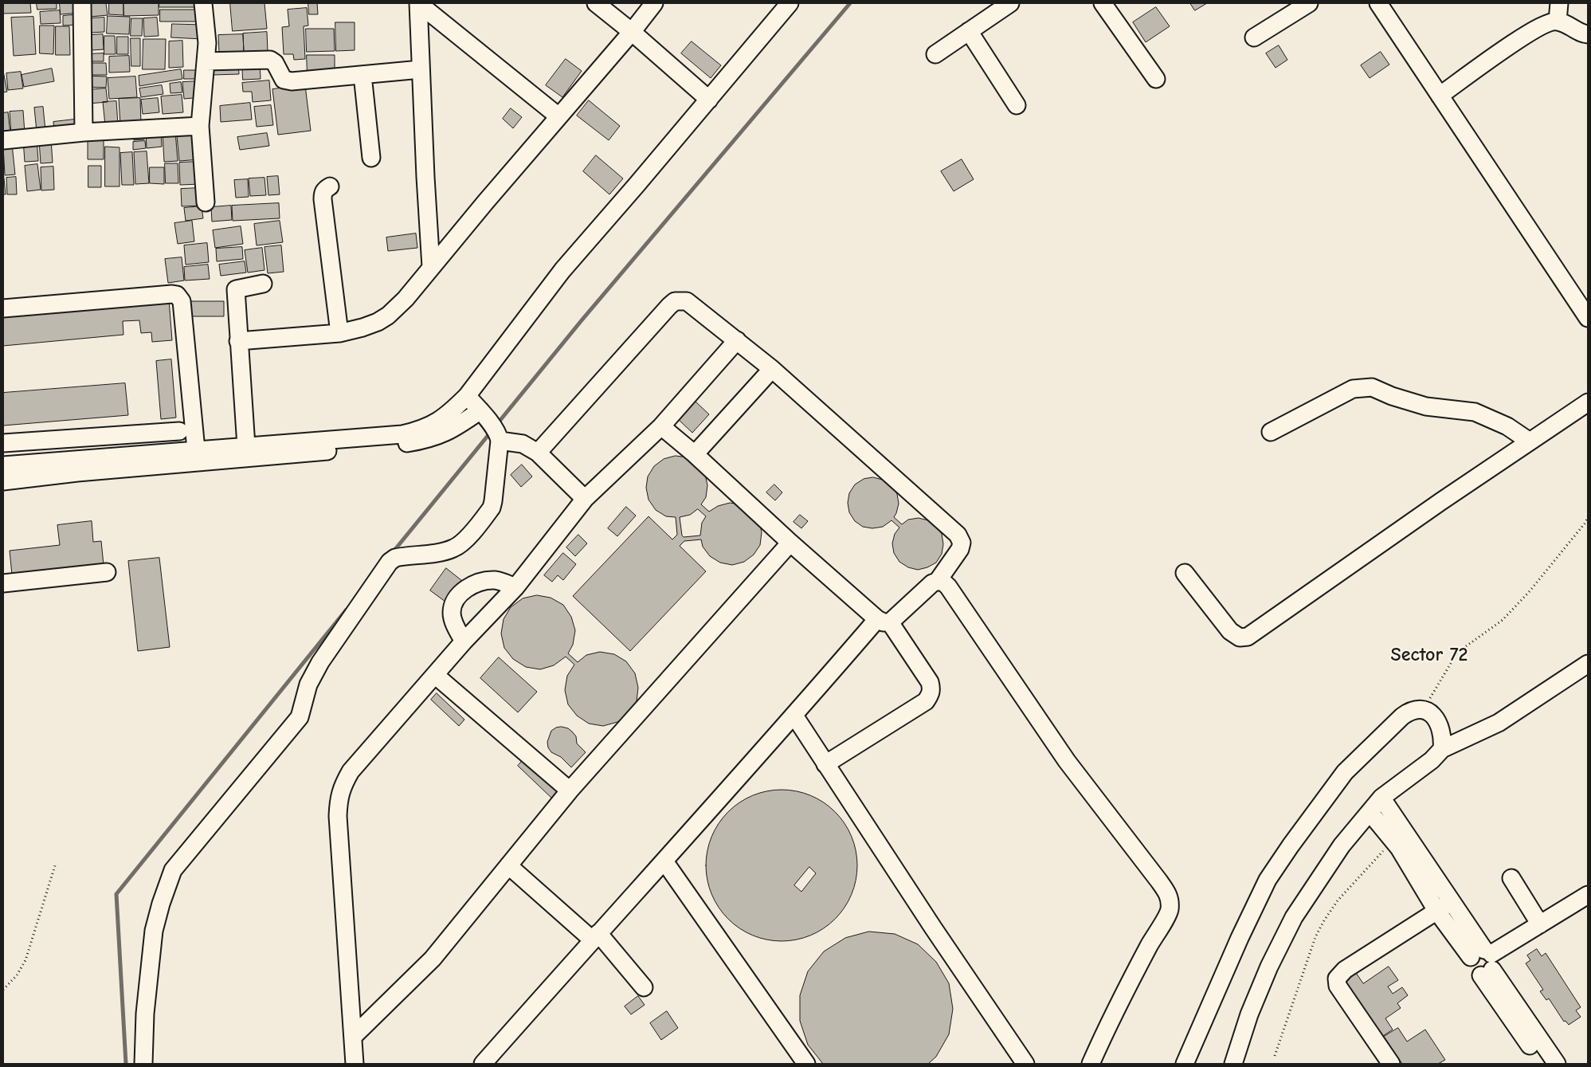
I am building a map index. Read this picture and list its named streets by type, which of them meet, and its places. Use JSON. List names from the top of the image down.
{
  "districts": ["Sector 72"]
}
